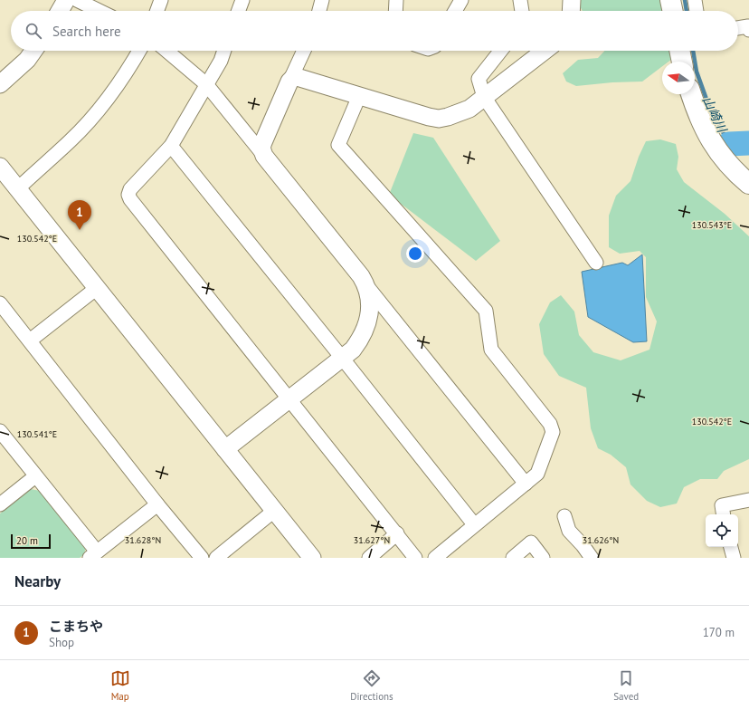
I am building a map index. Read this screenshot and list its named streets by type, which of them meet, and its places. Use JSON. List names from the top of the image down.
{
  "water": ["山崎川"],
  "scale_bar": "20 m",
  "north": "left",
  "page": {
    "search": "Search here",
    "pins": "1",
    "scale": "20 m",
    "heading": "Nearby",
    "list": [
      {
        "mark": "1",
        "name": "こまちや",
        "note": "Shop",
        "value": "170 m"
      }
    ],
    "nav": ["Map", "Directions", "Saved"]
  },
  "coordinates": [
    "130.543°E",
    "130.542°E",
    "130.541°E",
    "31.628°N",
    "31.627°N",
    "31.626°N"
  ]
}
